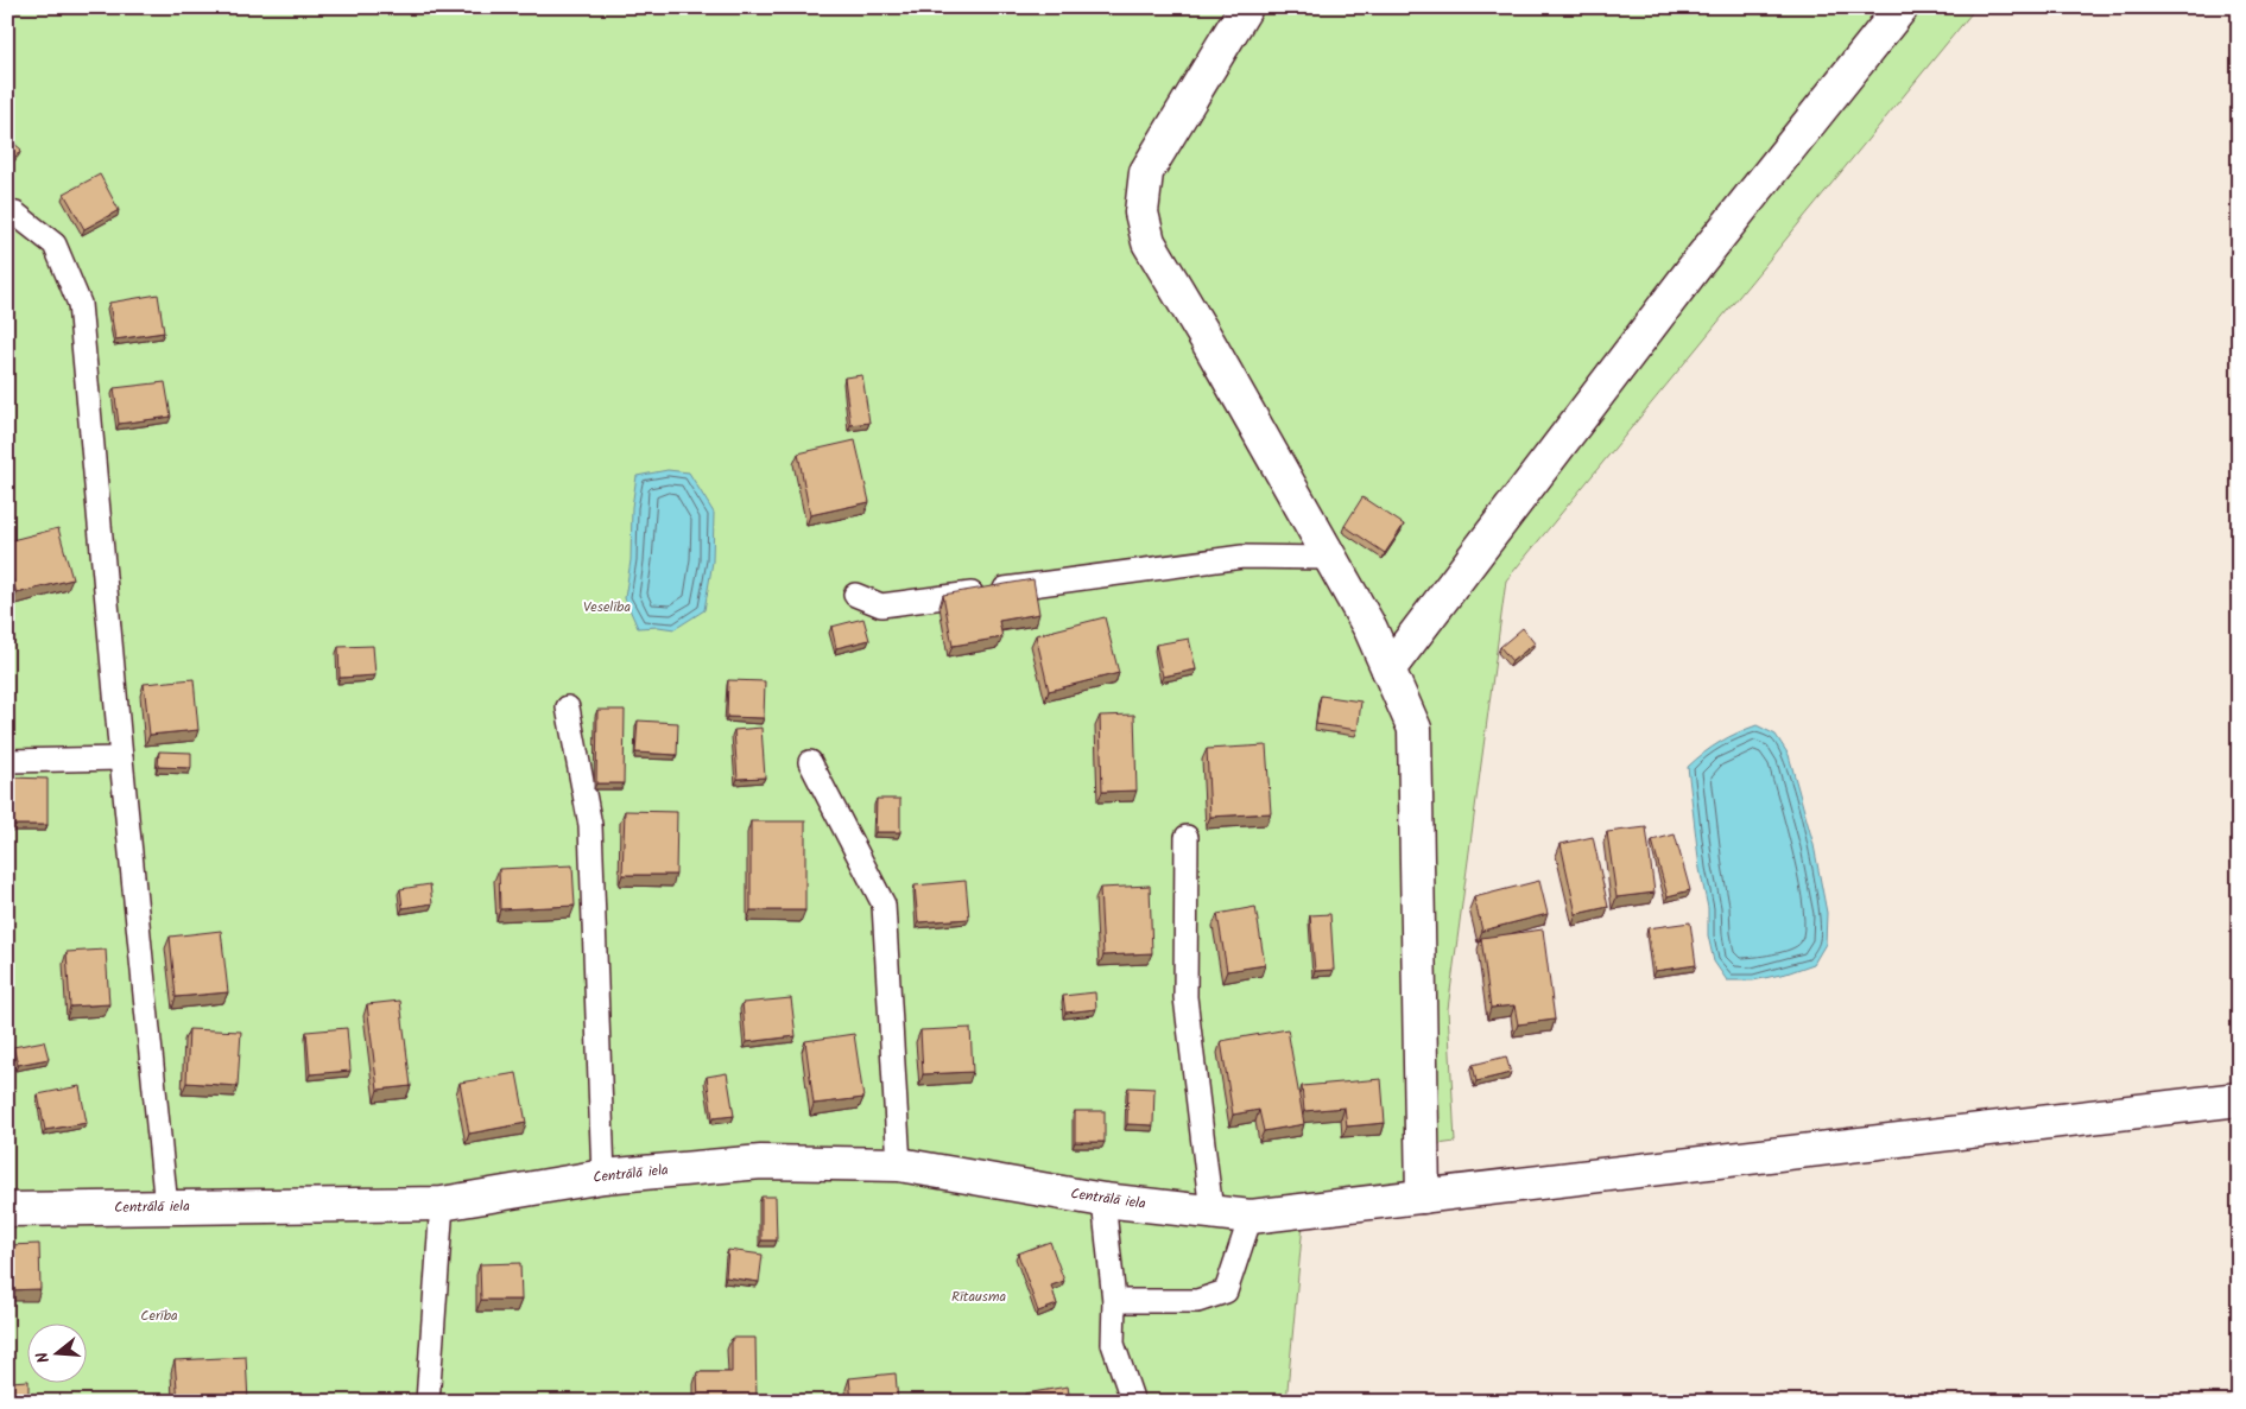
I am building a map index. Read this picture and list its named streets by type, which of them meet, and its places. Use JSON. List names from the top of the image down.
{
  "streets": {
    "street": ["Centrālā iela"]
  },
  "parks": ["Veselība", "Rītausma", "Cerība"],
  "north": "left"
}
